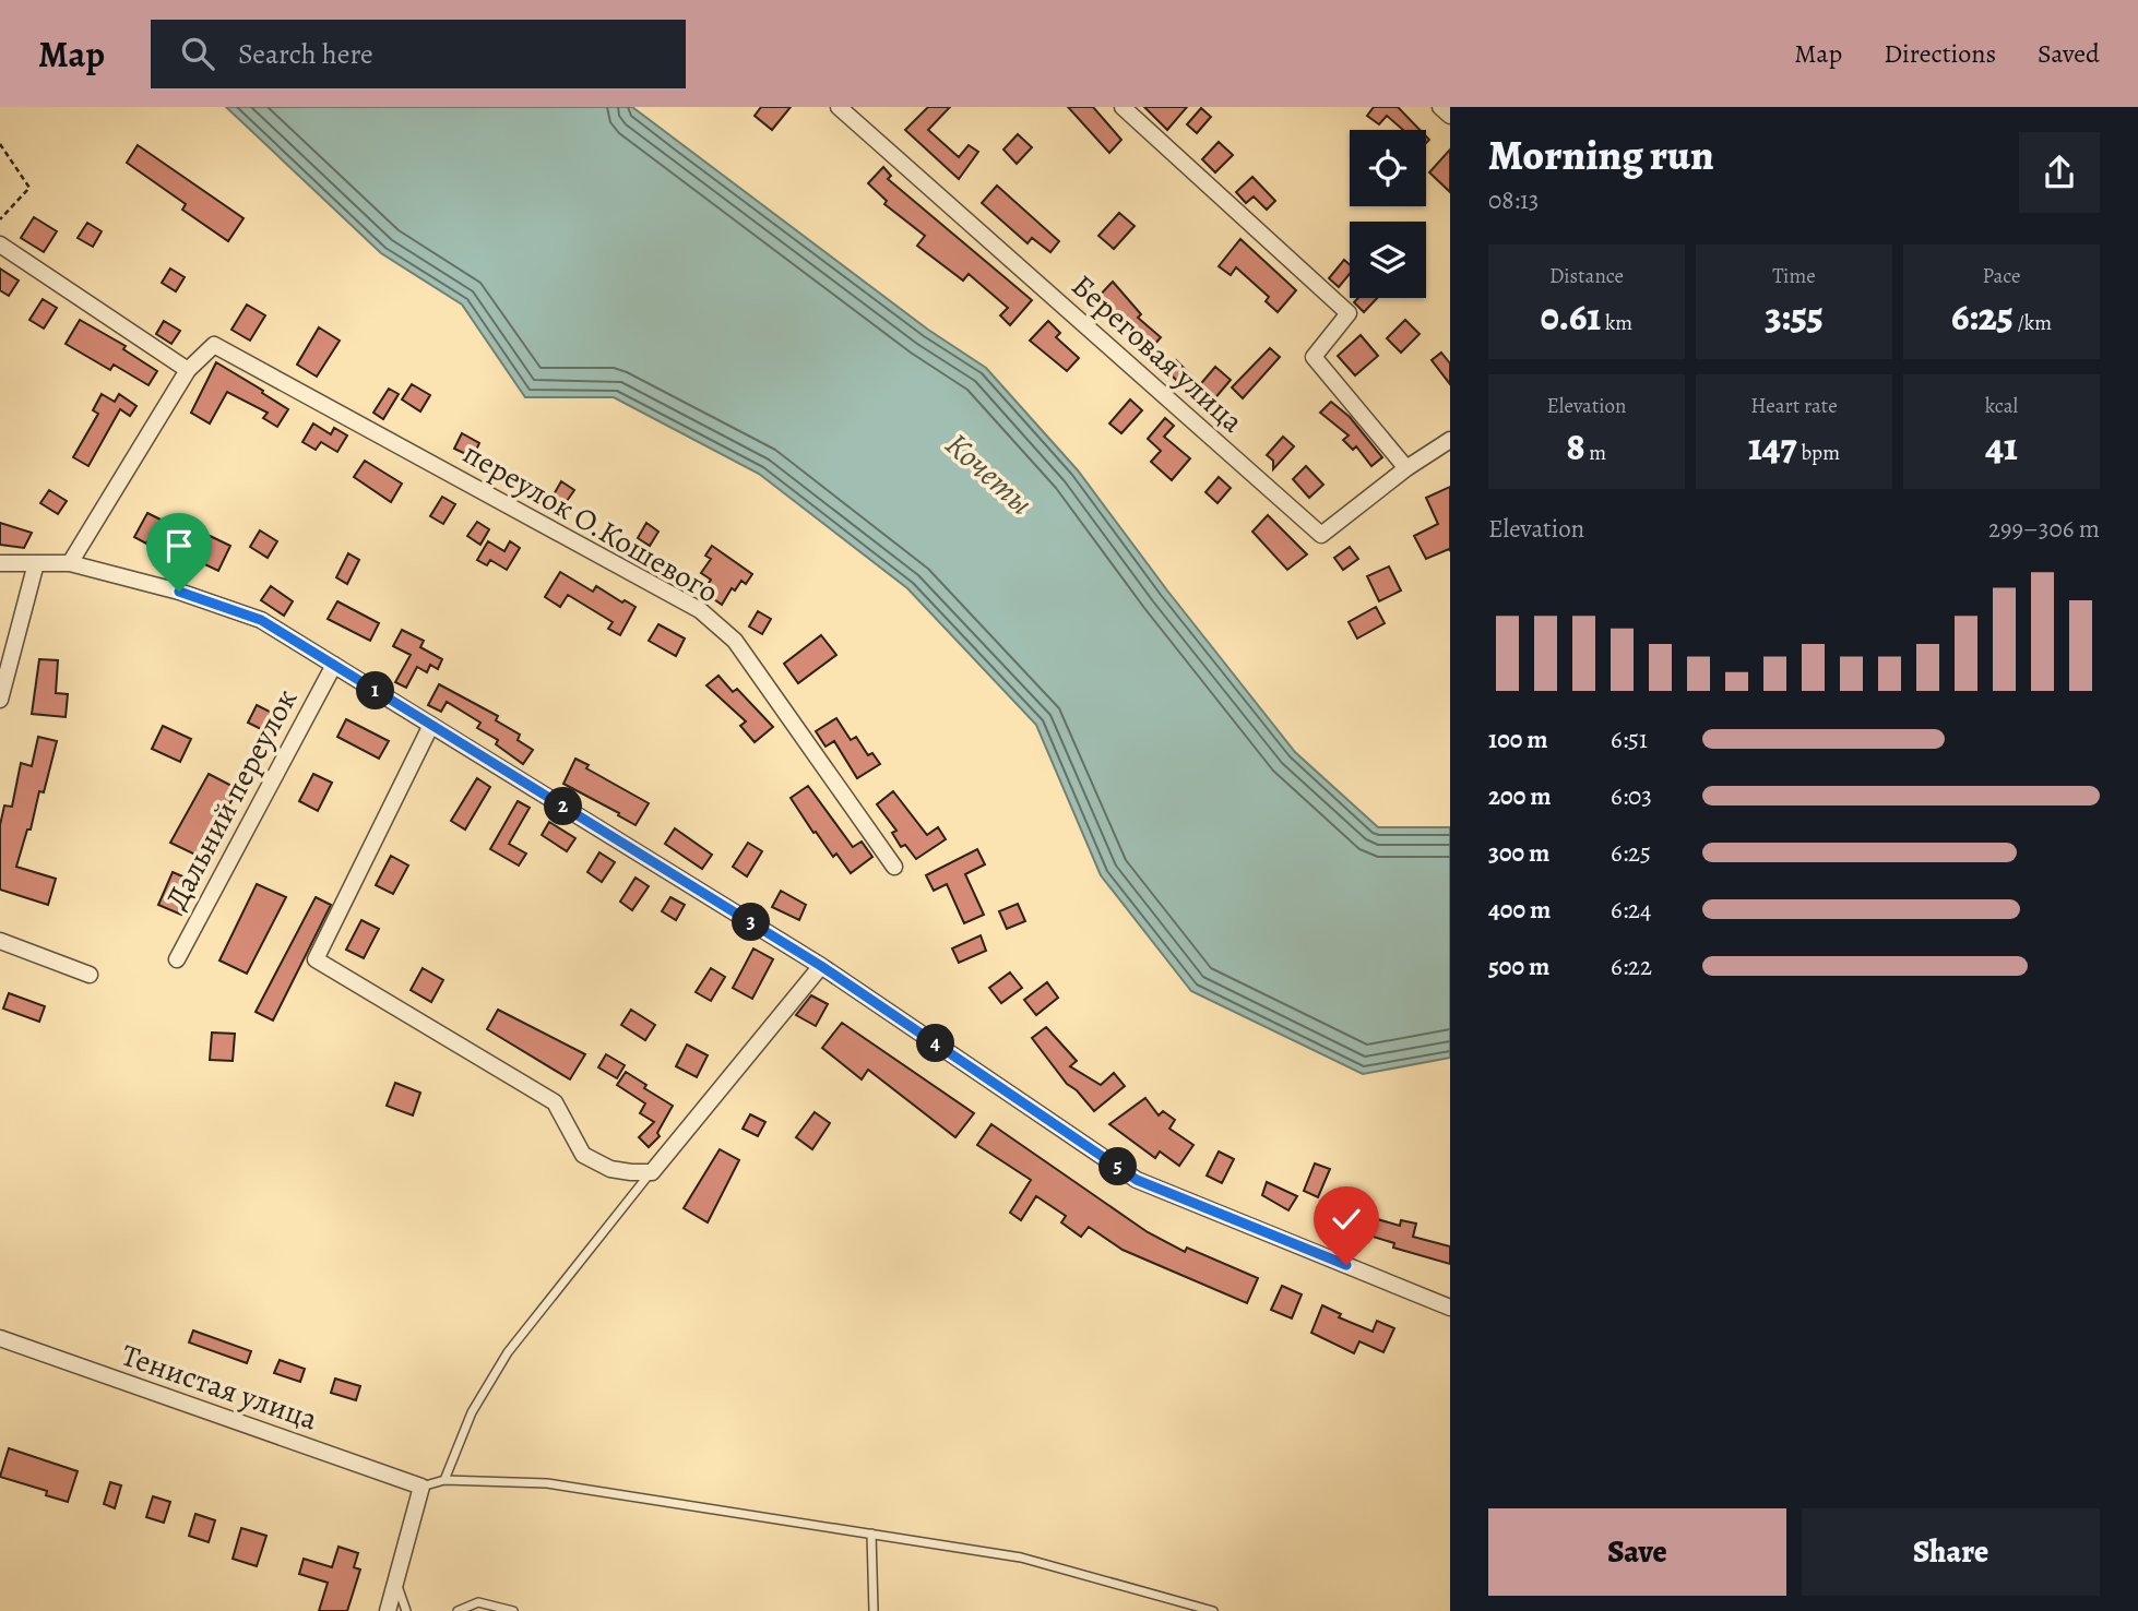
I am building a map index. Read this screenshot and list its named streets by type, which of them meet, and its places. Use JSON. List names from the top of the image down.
{
  "streets": {
    "street": [
      "Береговая улица",
      "переулок О.Кошевого",
      "Дальний переулок",
      "Тенистая улица"
    ]
  },
  "water": ["Кочеты"],
  "page": {
    "header": "Map",
    "search": "Search here",
    "nav": ["Map", "Directions", "Saved"],
    "heading": ["Morning run", "08:13"],
    "stats": [
      ["Distance", "0.61 km"],
      ["Time", "3:55"],
      ["Pace", "6:25 /km"],
      ["Elevation", "8 m"],
      ["Heart rate", "147 bpm"],
      ["kcal", "41"]
    ],
    "chart": ["Elevation", "299–306 m"],
    "pins": [
      "1",
      "2",
      "3",
      "4",
      "5"
    ],
    "list": [
      {
        "name": "100 m",
        "note": "6:51"
      },
      {
        "name": "200 m",
        "note": "6:03"
      },
      {
        "name": "300 m",
        "note": "6:25"
      },
      {
        "name": "400 m",
        "note": "6:24"
      },
      {
        "name": "500 m",
        "note": "6:22"
      }
    ],
    "buttons": ["Save", "Share"]
  }
}
